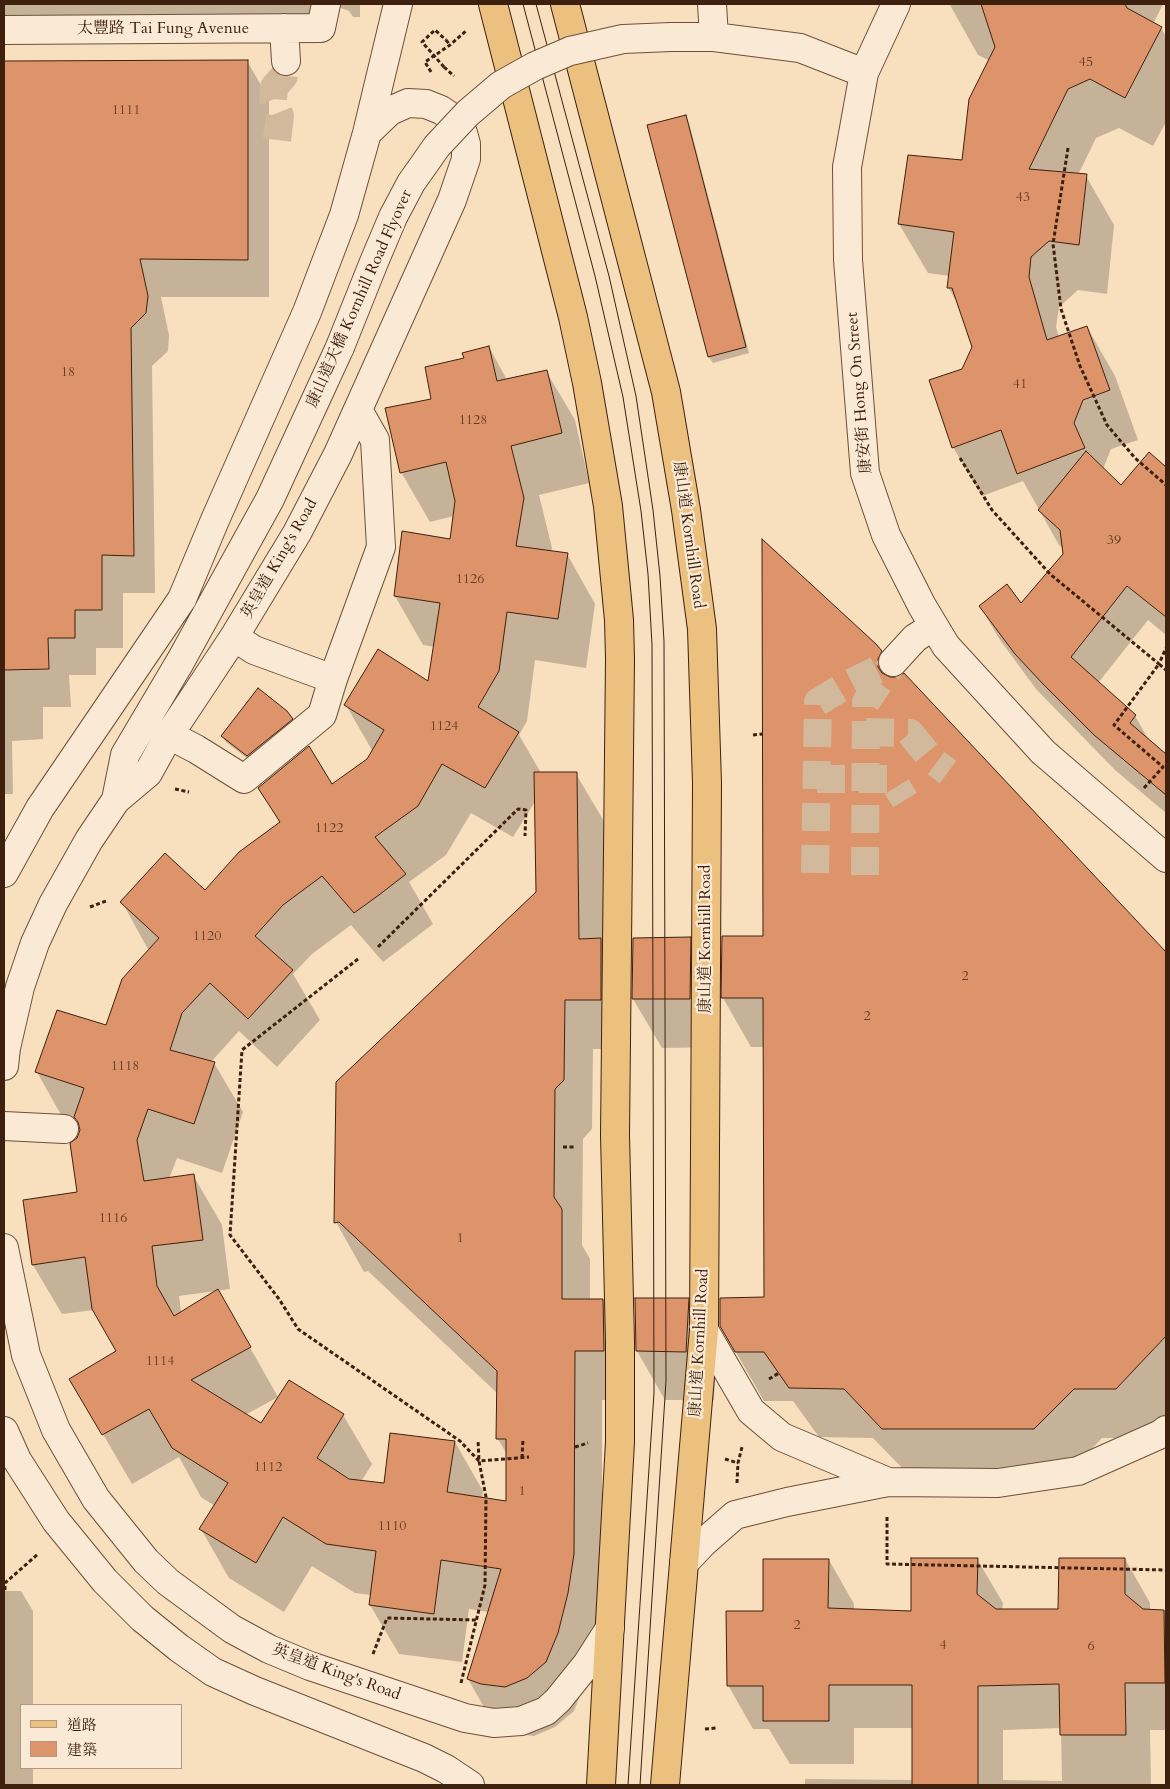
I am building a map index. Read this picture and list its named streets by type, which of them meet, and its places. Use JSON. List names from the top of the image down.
{
  "streets": {
    "main road": ["康山道 Kornhill Road"],
    "street": [
      "太豐路 Tai Fung Avenue",
      "康山道天橋 Kornhill Road Flyover",
      "康安街 Hong On Street",
      "英皇道 King's Road"
    ]
  },
  "crossings": [
    ["康山道天橋 Kornhill Road Flyover", "康安街 Hong On Street"],
    ["康山道天橋 Kornhill Road Flyover", "英皇道 King's Road"]
  ],
  "house_numbers": [
    "45",
    "1111",
    "43",
    "18",
    "41",
    "1128",
    "39",
    "1126",
    "1124",
    "1122",
    "1120",
    "2",
    "2",
    "1118",
    "1116",
    "1",
    "1114",
    "1112",
    "1",
    "1110",
    "2",
    "4",
    "6"
  ],
  "legend": ["道路", "建築"]
}
